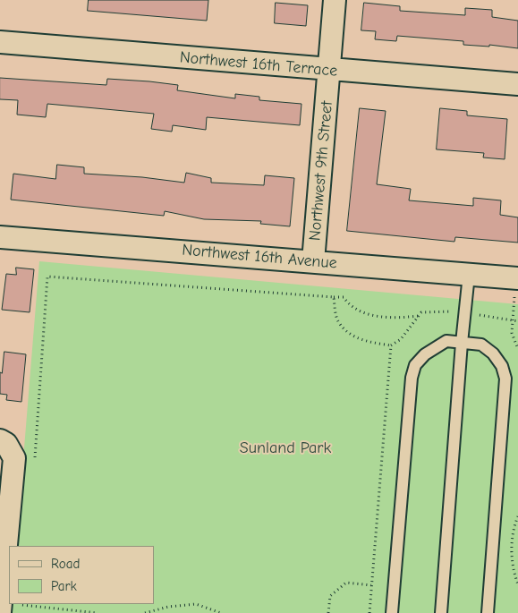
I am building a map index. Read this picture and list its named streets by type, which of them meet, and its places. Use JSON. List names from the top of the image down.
{
  "streets": {
    "street": ["Northwest 16th Terrace", "Northwest 9th Street", "Northwest 16th Avenue"]
  },
  "crossings": [
    ["Northwest 16th Terrace", "Northwest 9th Street"],
    ["Northwest 9th Street", "Northwest 16th Avenue"]
  ],
  "parks": ["Sunland Park"],
  "legend": ["Road", "Park"]
}
